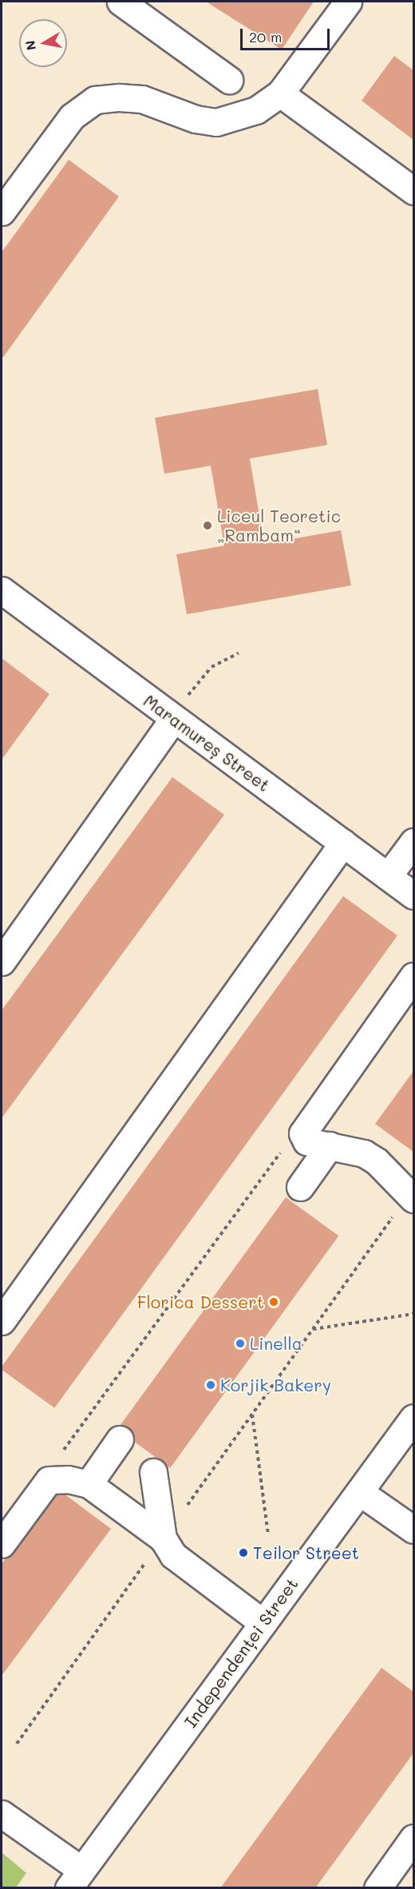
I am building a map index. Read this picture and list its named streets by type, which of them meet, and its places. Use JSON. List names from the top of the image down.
{
  "streets": {
    "street": ["Maramureș Street", "Independenței Street"]
  },
  "places": [
    "Liceul Teoretic „Rambam“",
    "Florica Dessert",
    "Linella",
    "Korjik Bakery",
    "Teilor Street"
  ],
  "scale_bar": "20 m",
  "north": "left"
}
